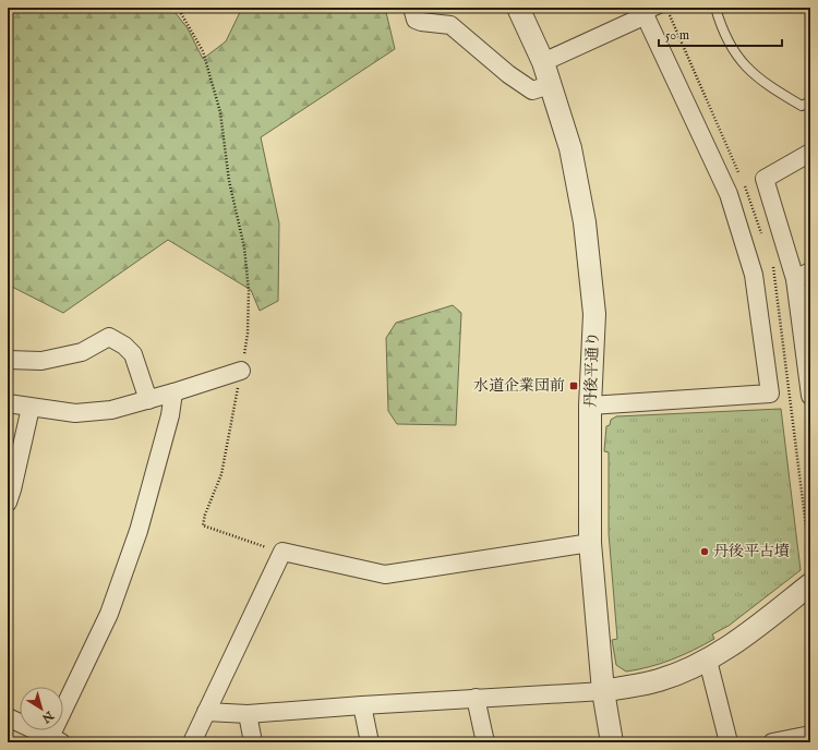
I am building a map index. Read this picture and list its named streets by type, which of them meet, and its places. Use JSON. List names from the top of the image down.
{
  "streets": {
    "street": ["丹後平通り"]
  },
  "places": {
    "transit": ["水道企業団前"],
    "other": ["丹後平古墳"]
  },
  "scale_bar": "50 m",
  "north": "bottom right"
}
